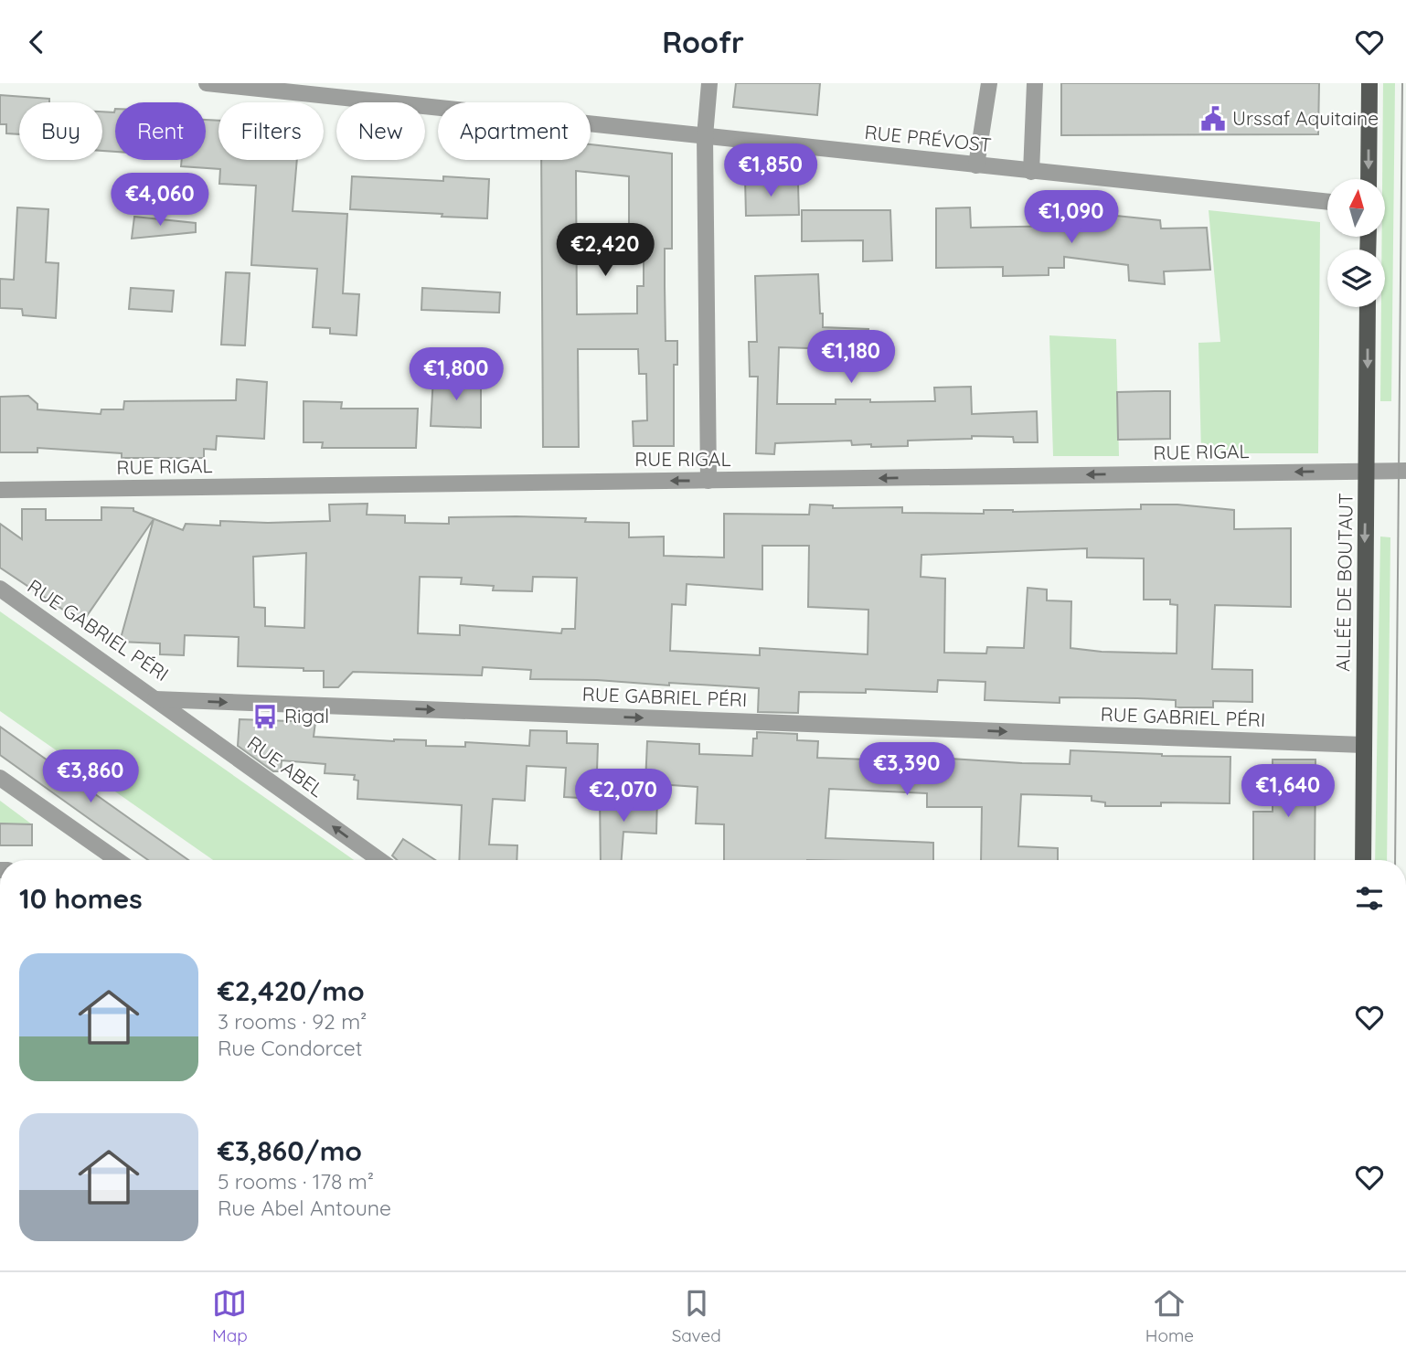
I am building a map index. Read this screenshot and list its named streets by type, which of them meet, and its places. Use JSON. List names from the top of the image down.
{
  "streets": {
    "main road": ["ALLÉE DE BOUTAUT"],
    "street": [
      "RUE PRÉVOST",
      "RUE RIGAL",
      "RUE GABRIEL PÉRI",
      "RUE ABEL"
    ]
  },
  "crossings": [
    ["RUE RIGAL", "ALLÉE DE BOUTAUT"],
    ["ALLÉE DE BOUTAUT", "RUE GABRIEL PÉRI"],
    ["RUE GABRIEL PÉRI", "RUE ABEL"]
  ],
  "one_way": [
    "RUE RIGAL",
    "ALLÉE DE BOUTAUT",
    "RUE GABRIEL PÉRI",
    "RUE ABEL"
  ],
  "places": {
    "public building": ["Urssaf Aquitaine"],
    "bus stop": ["Rigal"]
  },
  "north": "top",
  "page": {
    "header": "Roofr",
    "chip": [
      "Buy",
      "Rent",
      "Filters",
      "New",
      "Apartment"
    ],
    "price": [
      "€1,850",
      "€4,060",
      "€1,090",
      "€2,420",
      "€1,180",
      "€1,800",
      "€3,390",
      "€3,860",
      "€1,640",
      "€2,070"
    ],
    "heading": "10 homes",
    "list": [
      {
        "name": "€2,420/mo",
        "note": "3 rooms · 92 m² · Rue Condorcet"
      },
      {
        "name": "€3,860/mo",
        "note": "5 rooms · 178 m² · Rue Abel Antoune"
      }
    ],
    "tabs": ["Map", "Saved", "Home"]
  }
}
